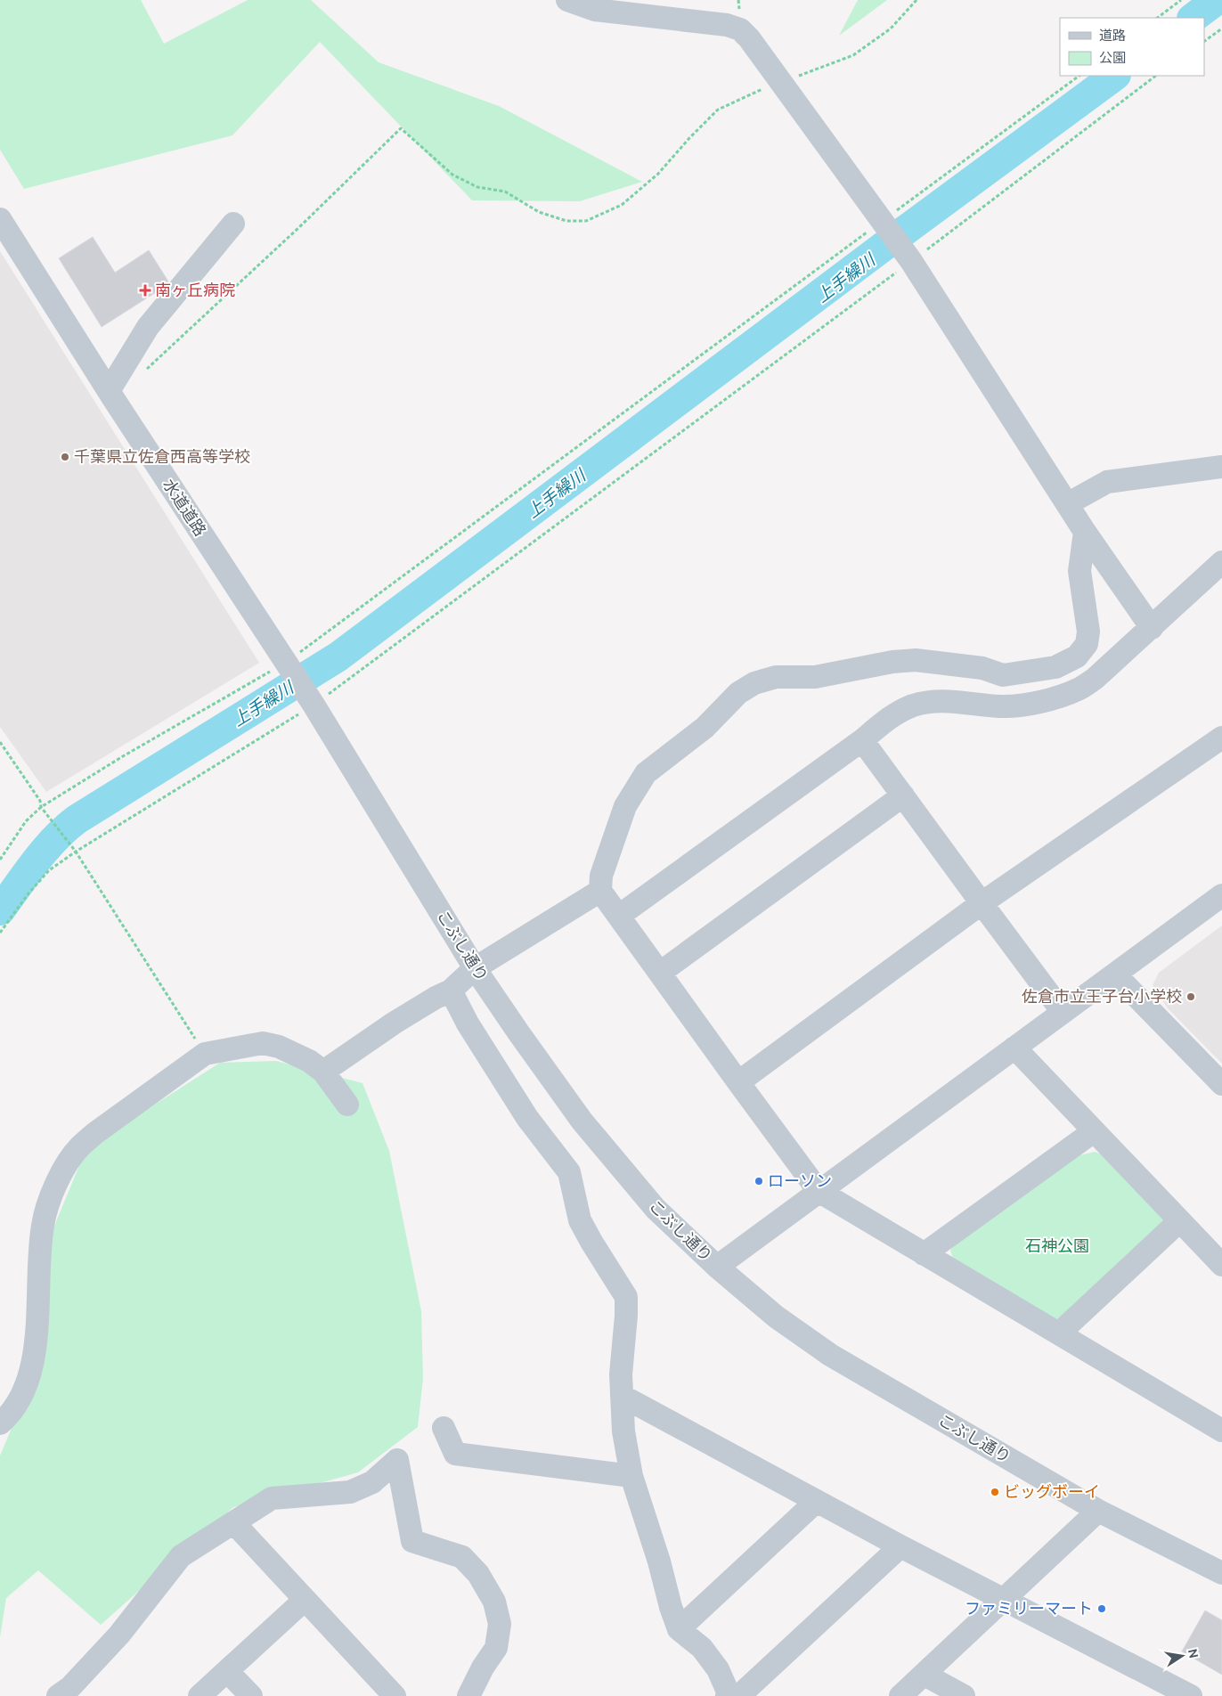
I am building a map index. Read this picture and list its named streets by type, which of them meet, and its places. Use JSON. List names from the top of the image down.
{
  "streets": {
    "street": ["水道道路", "こぶし通り"]
  },
  "crossings": [
    ["水道道路", "こぶし通り"]
  ],
  "water": ["上手繰川"],
  "parks": ["石神公園"],
  "places": {
    "health": ["南ヶ丘病院"],
    "other": [
      "千葉県立佐倉西高等学校",
      "佐倉市立王子台小学校",
      "ローソン",
      "ビッグボーイ",
      "ファミリーマート"
    ]
  },
  "legend": ["道路", "公園"],
  "north": "right"
}
